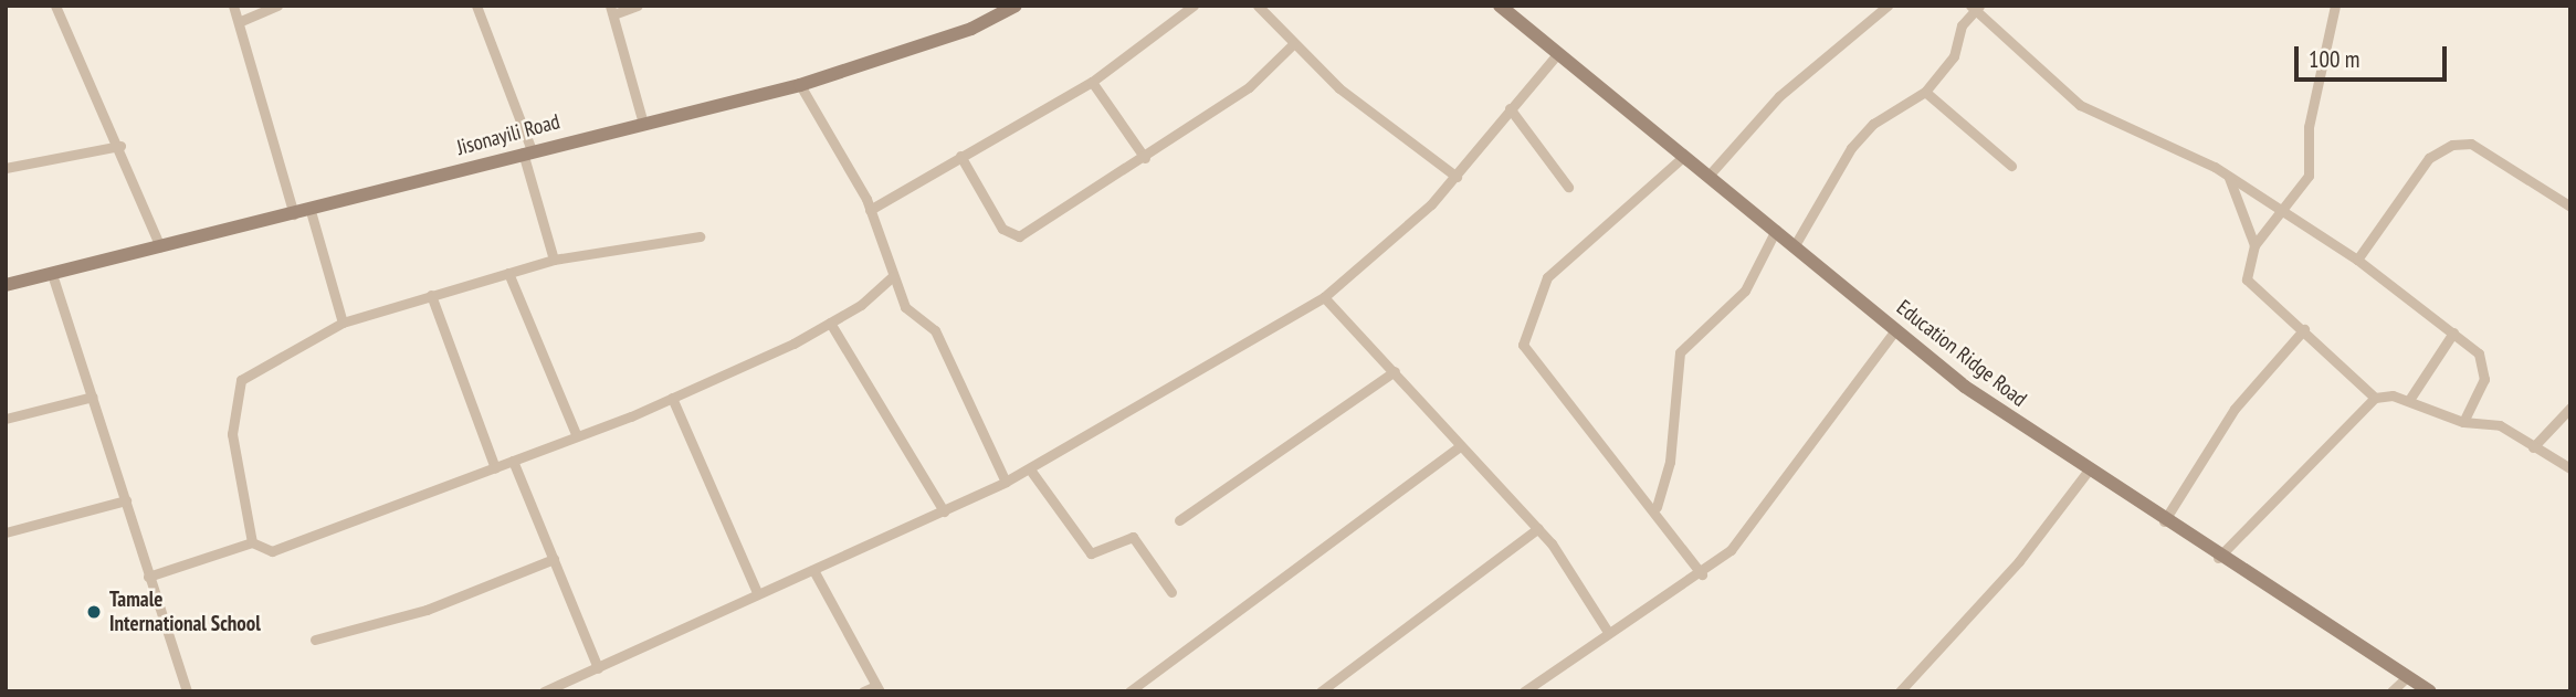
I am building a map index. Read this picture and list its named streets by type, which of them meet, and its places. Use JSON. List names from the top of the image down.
{
  "streets": {
    "main road": ["Jisonayili Road", "Education Ridge Road"]
  },
  "places": ["Tamale International School"],
  "scale_bar": "100 m"
}
